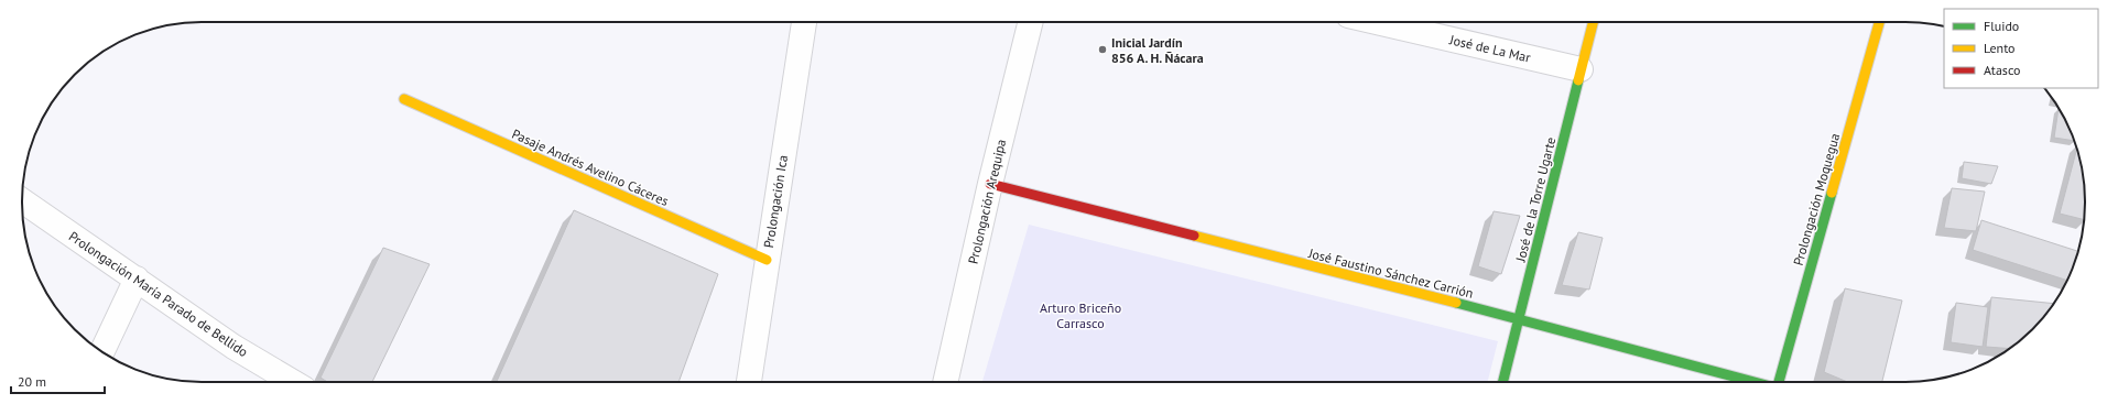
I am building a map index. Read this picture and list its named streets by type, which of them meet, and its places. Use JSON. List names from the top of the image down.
{
  "streets": {
    "street": [
      "José de La Mar",
      "Pasaje Andrés Avelino Cáceres",
      "José de la Torre Ugarte",
      "Prolongación Moquegua",
      "Prolongación Ica",
      "Prolongación Arequipa",
      "José Faustino Sánchez Carrión",
      "Prolongación María Parado de Bellido"
    ]
  },
  "crossings": [
    ["José de La Mar", "José de la Torre Ugarte"],
    ["Pasaje Andrés Avelino Cáceres", "Prolongación Ica"],
    ["José de la Torre Ugarte", "José Faustino Sánchez Carrión"],
    ["Prolongación Arequipa", "José Faustino Sánchez Carrión"]
  ],
  "parks": ["Arturo Briceño Carrasco"],
  "places": ["Inicial Jardín 856 A. H. Ñácara"],
  "legend": ["Fluido", "Lento", "Atasco"],
  "scale_bar": "20 m"
}
